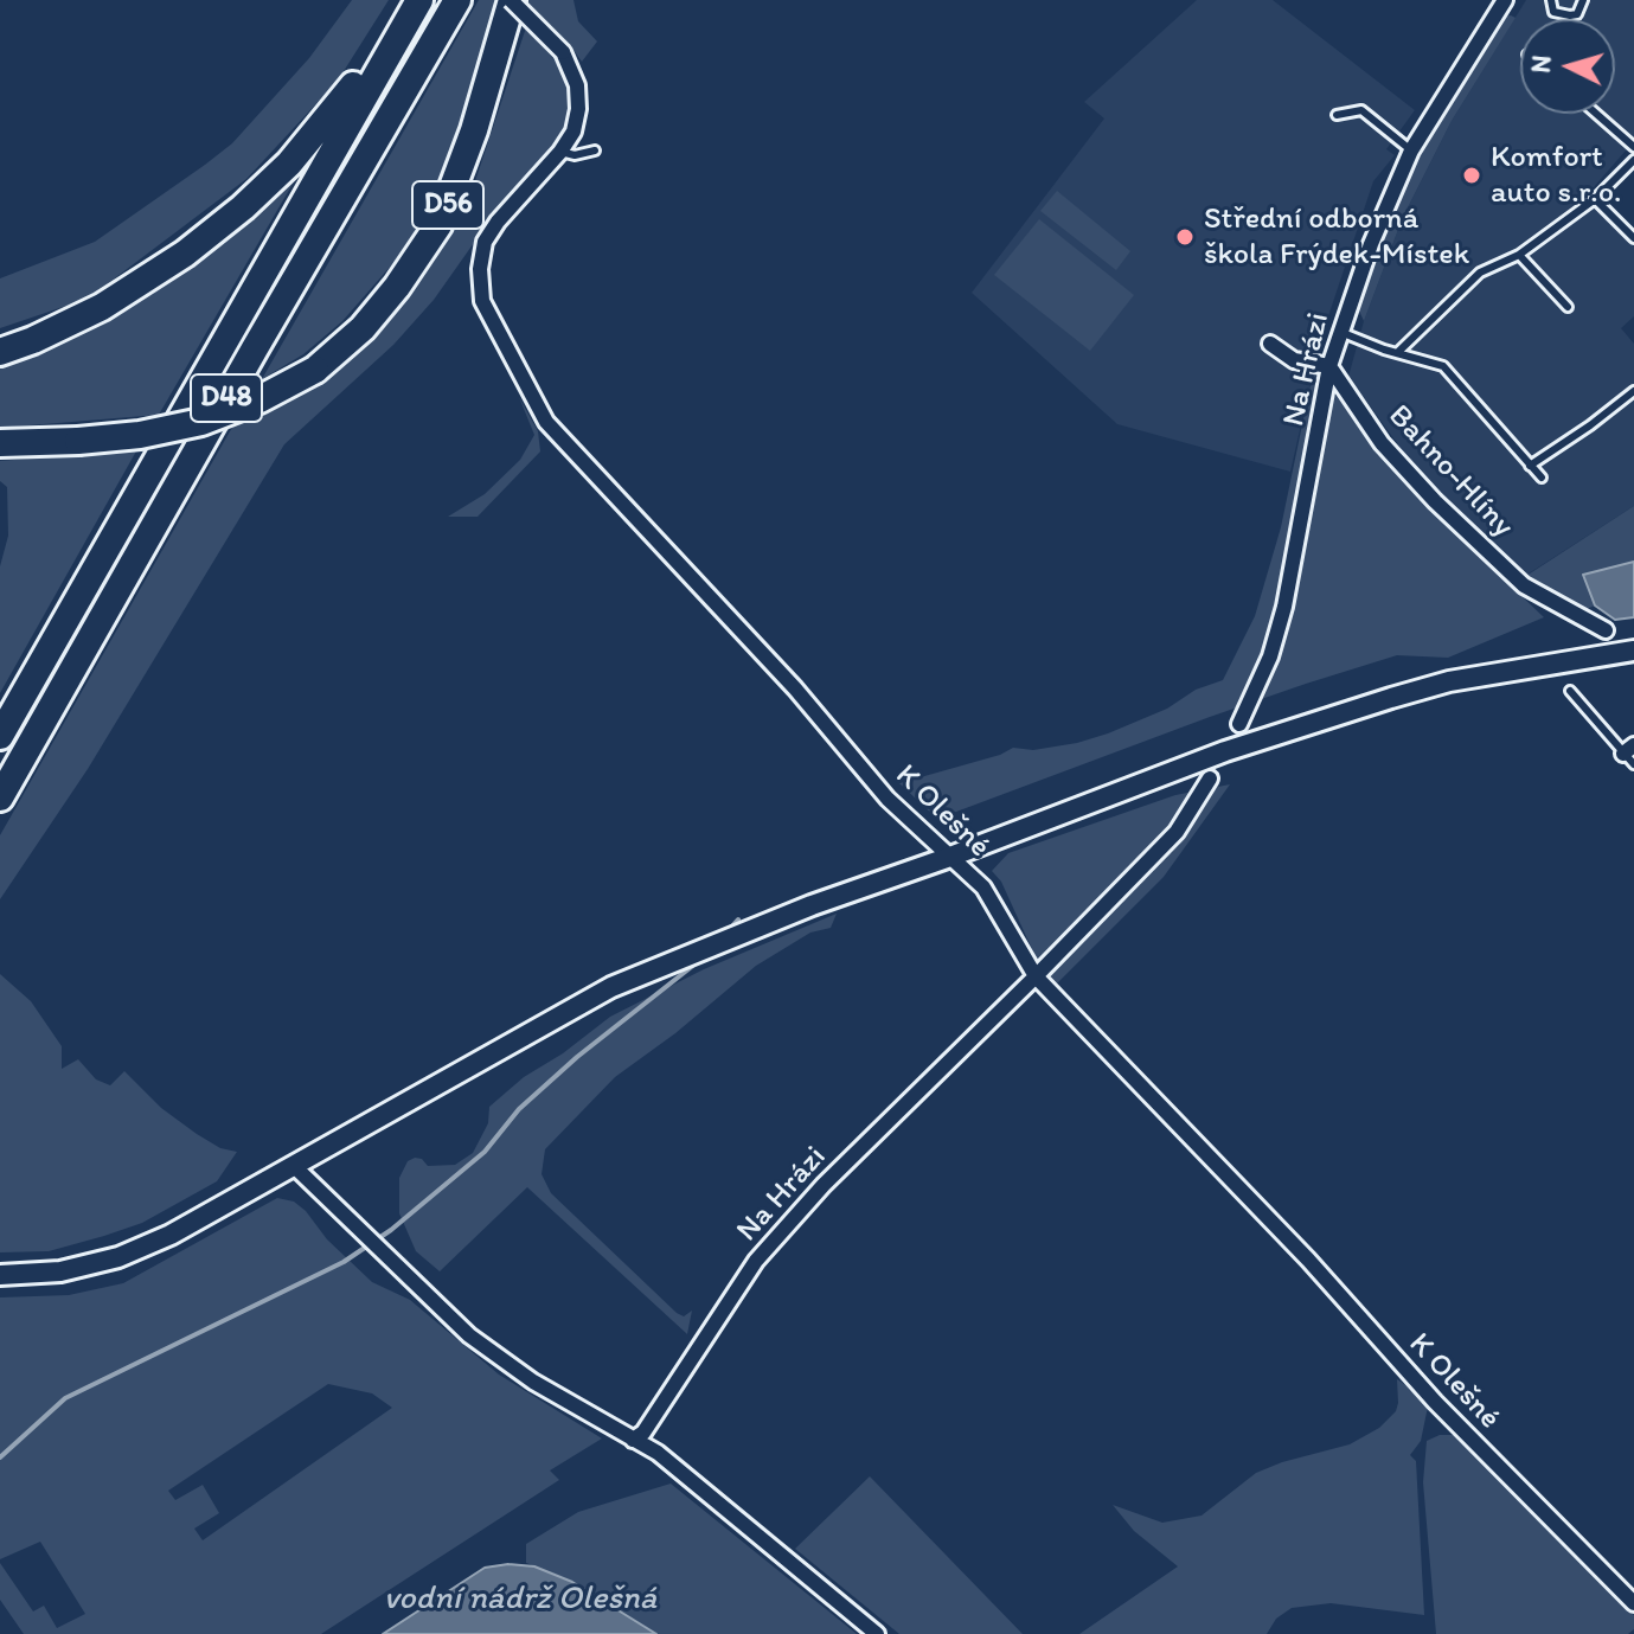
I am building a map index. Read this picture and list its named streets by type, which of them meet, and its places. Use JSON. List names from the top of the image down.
{
  "streets": {
    "highway": ["D56", "D48"],
    "street": ["Na Hrázi", "Bahno-Hlíny", "K Olešné"]
  },
  "crossings": [
    ["D56", "K Olešné"],
    ["Na Hrázi", "Bahno-Hlíny"],
    ["Na Hrázi", "K Olešné"]
  ],
  "water": ["vodní nádrž Olešná"],
  "places": ["Komfort auto s.r.o.", "Střední odborná škola Frýdek-Místek"],
  "north": "left"
}
